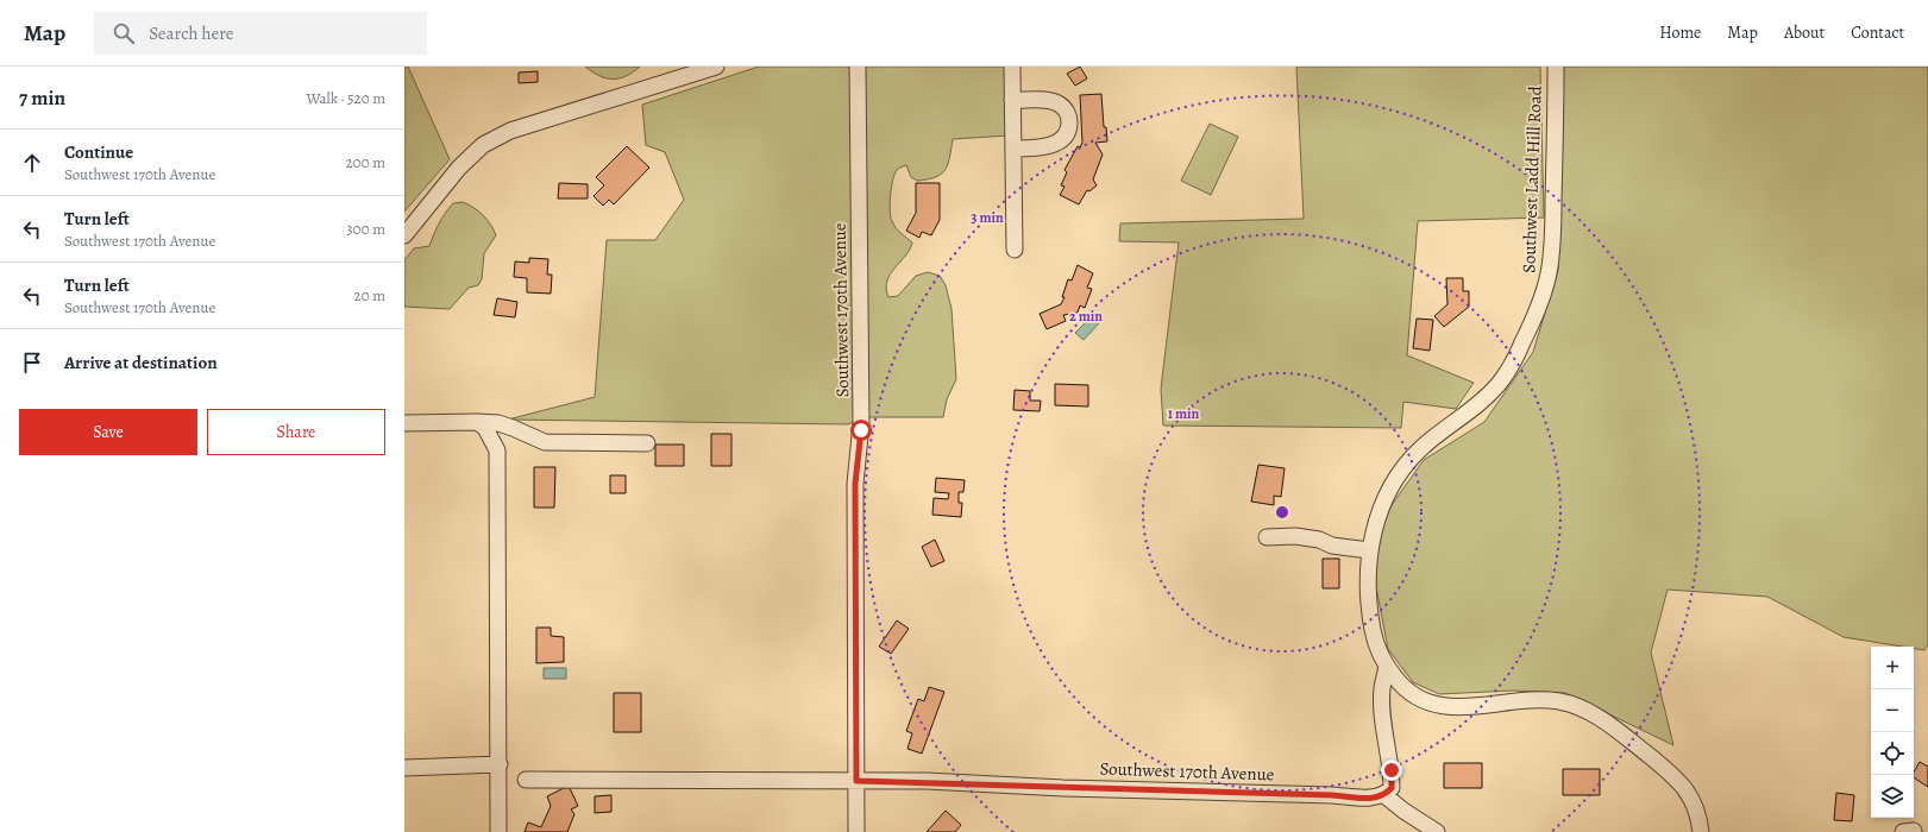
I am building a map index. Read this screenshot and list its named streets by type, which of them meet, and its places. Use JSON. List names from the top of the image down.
{
  "streets": {
    "street": ["Southwest Ladd Hill Road", "Southwest 170th Avenue"]
  },
  "page": {
    "header": "Map",
    "search": "Search here",
    "nav": [
      "Home",
      "Map",
      "About",
      "Contact"
    ],
    "heading": ["7 min", "Walk · 520 m"],
    "list": [
      ["Continue", "Southwest 170th Avenue", "200 m"],
      ["Turn left", "Southwest 170th Avenue", "300 m"],
      ["Turn left", "Southwest 170th Avenue", "20 m"],
      "Arrive at destination"
    ],
    "buttons": ["Save", "Share"],
    "map_buttons": ["+", "−"]
  },
  "rings": ["3 min", "2 min", "1 min"]
}
